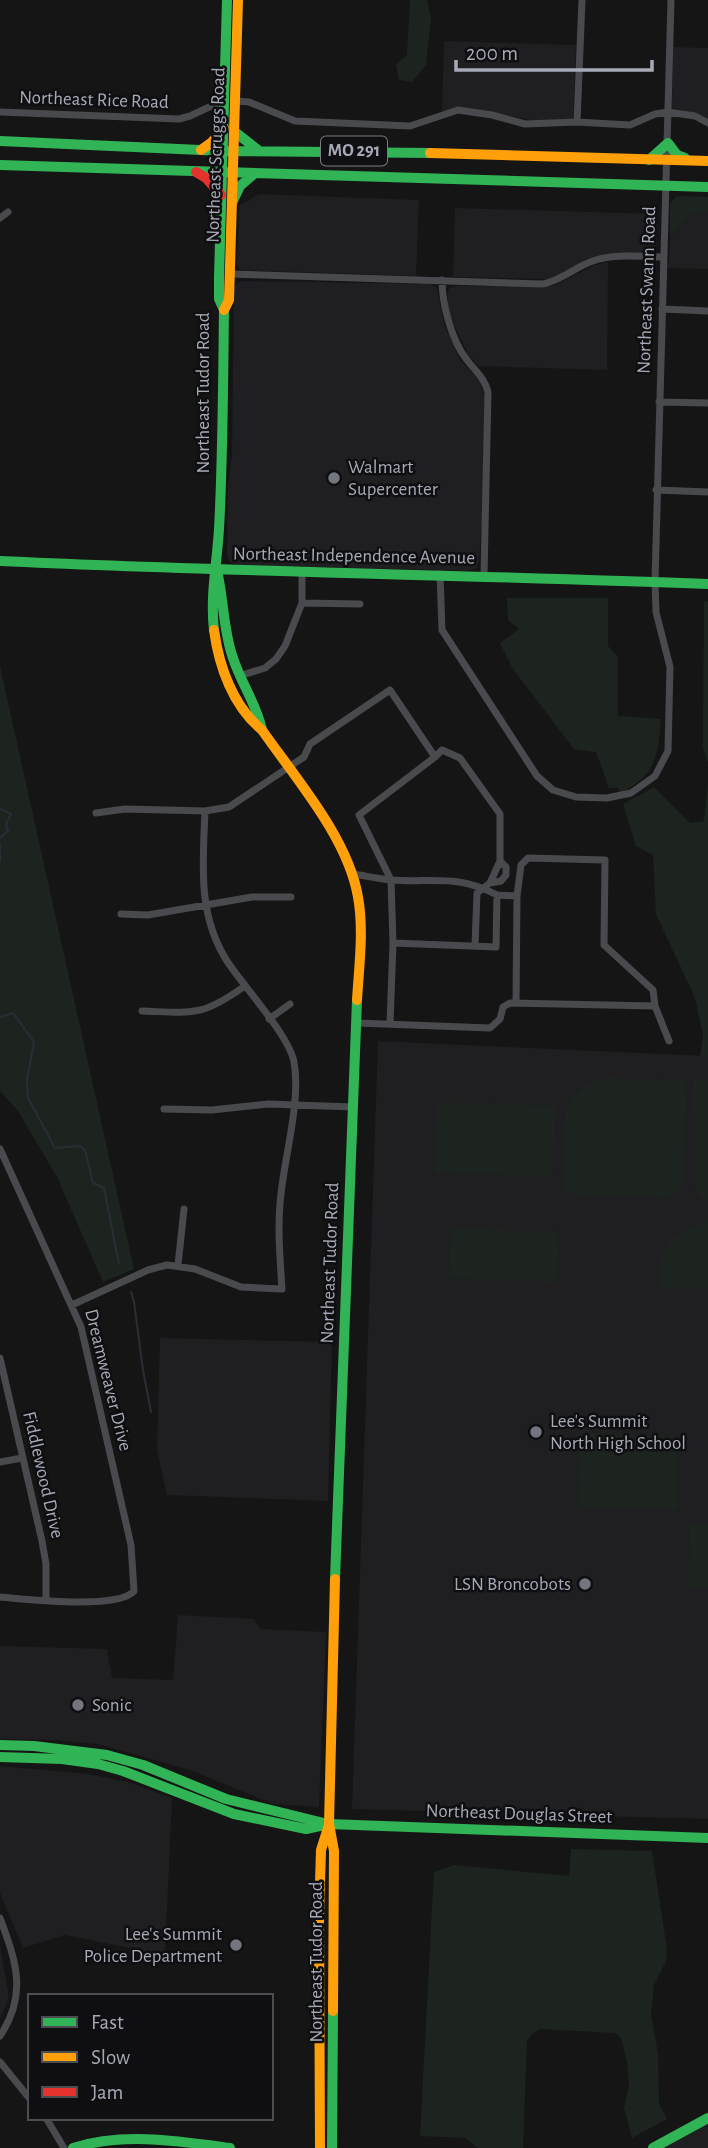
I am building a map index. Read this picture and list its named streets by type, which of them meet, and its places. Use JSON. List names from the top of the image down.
{
  "streets": {
    "street": [
      "Northeast Rice Road",
      "MO 291",
      "Northeast Scruggs Road",
      "Northeast Swann Road",
      "Northeast Tudor Road",
      "Northeast Independence Avenue",
      "Dreamweaver Drive",
      "Fiddlewood Drive",
      "Northeast Douglas Street"
    ]
  },
  "crossings": [
    ["Northeast Rice Road", "Northeast Scruggs Road"],
    ["MO 291", "Northeast Scruggs Road"],
    ["MO 291", "Northeast Swann Road"],
    ["MO 291", "Northeast Tudor Road"],
    ["Northeast Scruggs Road", "Northeast Tudor Road"],
    ["Northeast Swann Road", "Northeast Independence Avenue"],
    ["Northeast Tudor Road", "Northeast Independence Avenue"],
    ["Northeast Tudor Road", "Northeast Douglas Street"],
    ["Dreamweaver Drive", "Fiddlewood Drive"]
  ],
  "places": [
    "Walmart Supercenter",
    "Lee's Summit North High School",
    "LSN Broncobots",
    "Sonic",
    "Lee's Summit Police Department"
  ],
  "legend": ["Fast", "Slow", "Jam"],
  "scale_bar": "200 m"
}
